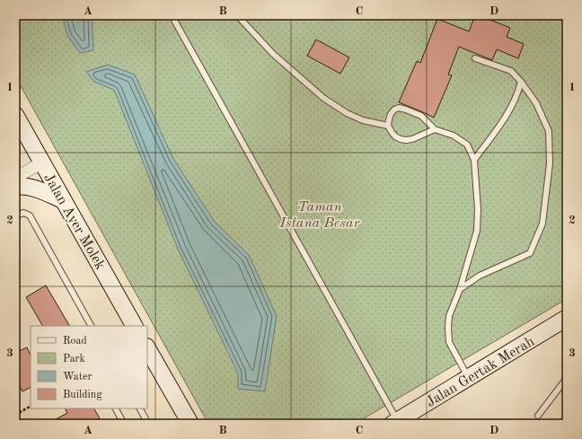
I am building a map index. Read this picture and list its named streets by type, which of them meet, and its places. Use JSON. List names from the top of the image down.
{
  "streets": {
    "main road": ["Jalan Ayer Molek", "Jalan Gertak Merah"]
  },
  "parks": ["Taman Istana Besar"],
  "legend": [
    "Road",
    "Park",
    "Water",
    "Building"
  ],
  "grid": {
    "columns": [
      "A",
      "B",
      "C",
      "D"
    ],
    "rows": ["1", "2", "3"]
  }
}
